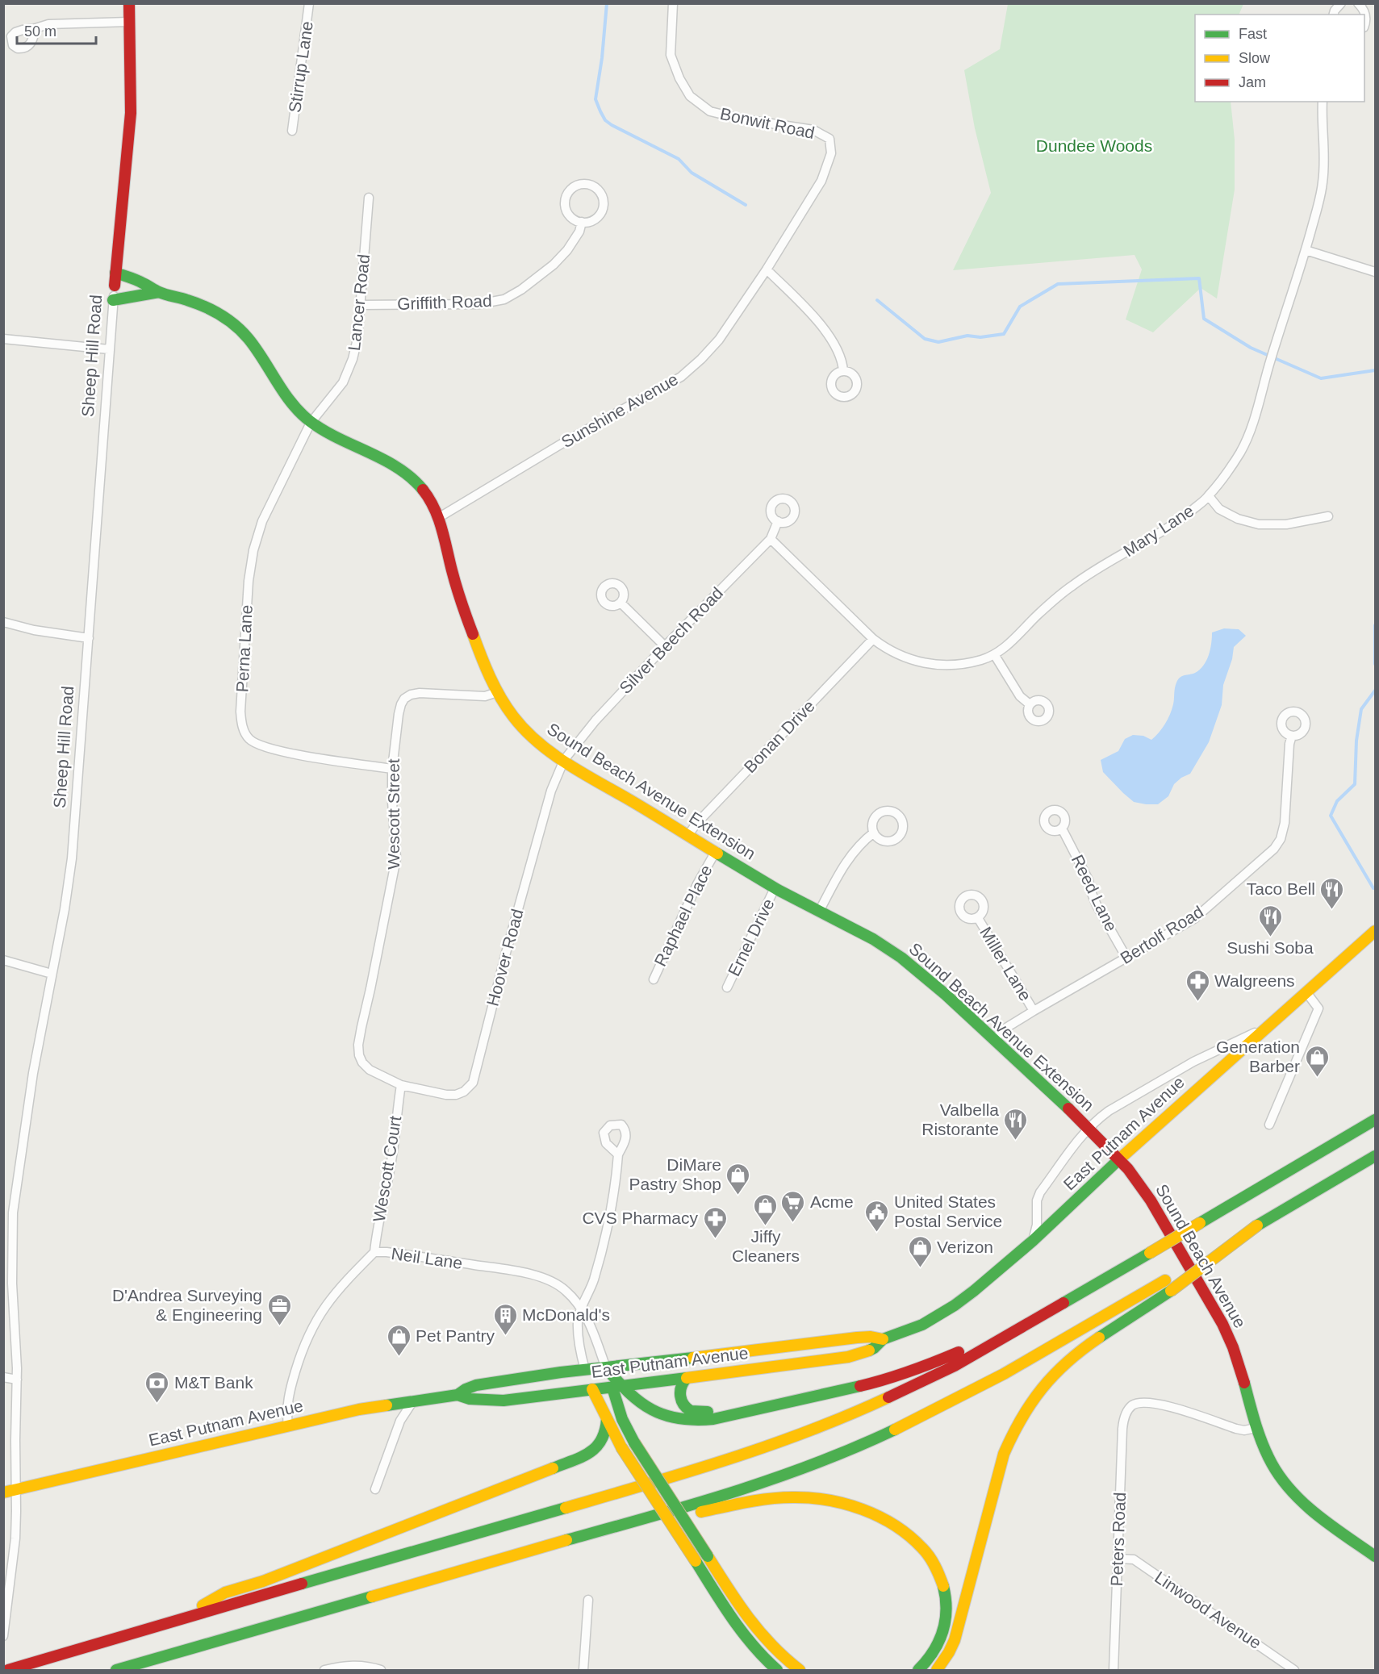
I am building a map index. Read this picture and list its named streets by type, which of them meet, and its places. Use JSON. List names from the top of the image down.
{
  "streets": {
    "main road": [
      "Sheep Hill Road",
      "Sound Beach Avenue Extension",
      "East Putnam Avenue",
      "Sound Beach Avenue"
    ],
    "street": [
      "Stirrup Lane",
      "Bonwit Road",
      "Lancer Road",
      "Griffith Road",
      "Sunshine Avenue",
      "Mary Lane",
      "Silver Beech Road",
      "Perna Lane",
      "Bonan Drive",
      "Wescott Street",
      "Reed Lane",
      "Raphael Place",
      "Bertolf Road",
      "Ernel Drive",
      "Hoover Road",
      "Miller Lane",
      "Wescott Court",
      "Neil Lane",
      "Peters Road",
      "Linwood Avenue"
    ]
  },
  "crossings": [
    ["Bonwit Road", "Sunshine Avenue"],
    ["Lancer Road", "Griffith Road"],
    ["Lancer Road", "Perna Lane"],
    ["Lancer Road", "Sound Beach Avenue Extension"],
    ["Sheep Hill Road", "Sound Beach Avenue Extension"],
    ["Sheep Hill Road", "East Putnam Avenue"],
    ["Sunshine Avenue", "Sound Beach Avenue Extension"],
    ["Mary Lane", "Silver Beech Road"],
    ["Mary Lane", "Bonan Drive"],
    ["Silver Beech Road", "Sound Beach Avenue Extension"],
    ["Silver Beech Road", "Hoover Road"],
    ["Perna Lane", "Sound Beach Avenue Extension"],
    ["Perna Lane", "Wescott Street"],
    ["Bonan Drive", "Sound Beach Avenue Extension"],
    ["Sound Beach Avenue Extension", "Wescott Street"],
    ["Sound Beach Avenue Extension", "Raphael Place"],
    ["Sound Beach Avenue Extension", "Bertolf Road"],
    ["Sound Beach Avenue Extension", "Ernel Drive"],
    ["Sound Beach Avenue Extension", "Hoover Road"],
    ["Sound Beach Avenue Extension", "East Putnam Avenue"],
    ["Sound Beach Avenue Extension", "Sound Beach Avenue"],
    ["Wescott Street", "Hoover Road"],
    ["Wescott Street", "Wescott Court"],
    ["Reed Lane", "Bertolf Road"],
    ["Bertolf Road", "Miller Lane"],
    ["Hoover Road", "Wescott Court"],
    ["East Putnam Avenue", "Sound Beach Avenue"],
    ["East Putnam Avenue", "Neil Lane"],
    ["Wescott Court", "Neil Lane"],
    ["Sound Beach Avenue", "Peters Road"],
    ["Peters Road", "Linwood Avenue"]
  ],
  "parks": ["Dundee Woods"],
  "places": {
    "restaurant": ["Taco Bell", "Sushi Soba", "Valbella Ristorante"],
    "pharmacy": ["Walgreens", "CVS Pharmacy"],
    "shop": [
      "Generation Barber",
      "DiMare Pastry Shop",
      "Jiffy Cleaners",
      "Verizon",
      "Pet Pantry"
    ],
    "supermarket": ["Acme"],
    "public building": ["United States Postal Service"],
    "office": ["D'Andrea Surveying & Engineering"],
    "building": ["McDonald's"],
    "bank": ["M&T Bank"]
  },
  "legend": ["Fast", "Slow", "Jam"],
  "scale_bar": "50 m"
}
